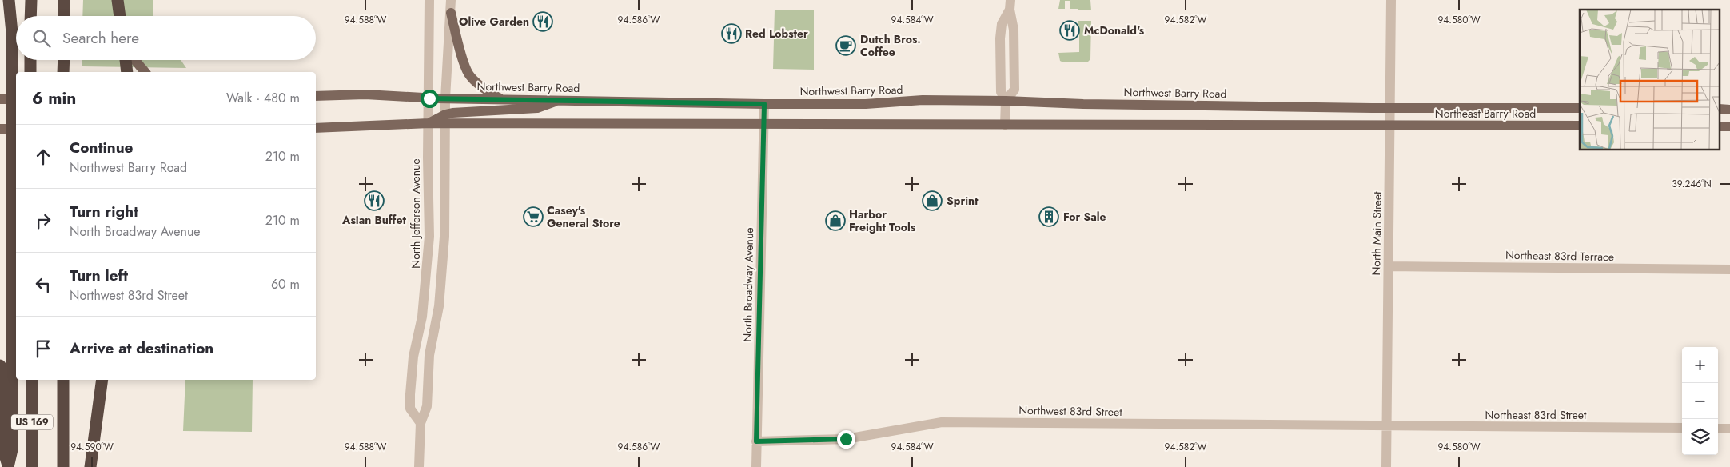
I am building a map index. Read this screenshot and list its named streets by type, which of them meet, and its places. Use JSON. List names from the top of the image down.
{
  "streets": {
    "highway": ["US 169"],
    "main road": ["Northwest Barry Road", "Northeast Barry Road"],
    "street": [
      "North Jefferson Avenue",
      "North Main Street",
      "Northeast 83rd Terrace",
      "North Broadway Avenue",
      "Northwest 83rd Street",
      "Northeast 83rd Street"
    ]
  },
  "crossings": [
    ["Northwest Barry Road", "Northeast Barry Road"],
    ["Northwest Barry Road", "North Jefferson Avenue"],
    ["Northwest Barry Road", "North Main Street"],
    ["Northwest Barry Road", "North Broadway Avenue"],
    ["Northeast Barry Road", "North Main Street"],
    ["North Main Street", "Northeast 83rd Terrace"],
    ["North Main Street", "Northwest 83rd Street"],
    ["North Main Street", "Northeast 83rd Street"],
    ["North Broadway Avenue", "Northwest 83rd Street"],
    ["Northwest 83rd Street", "Northeast 83rd Street"]
  ],
  "places": {
    "restaurant": [
      "Olive Garden",
      "McDonald's",
      "Red Lobster",
      "Asian Buffet"
    ],
    "cafe": ["Dutch Bros. Coffee"],
    "shop": ["Sprint", "Harbor Freight Tools"],
    "supermarket": ["Casey's General Store"],
    "building": ["For Sale"]
  },
  "page": {
    "search": "Search here",
    "heading": ["6 min", "Walk · 480 m"],
    "list": [
      ["Continue", "Northwest Barry Road", "210 m"],
      ["Turn right", "North Broadway Avenue", "210 m"],
      ["Turn left", "Northwest 83rd Street", "60 m"],
      "Arrive at destination"
    ],
    "map_buttons": ["+", "−"]
  },
  "coordinates": [
    "94.588°W",
    "94.586°W",
    "94.584°W",
    "94.582°W",
    "94.580°W",
    "39.246°N",
    "94.590°W"
  ]
}
